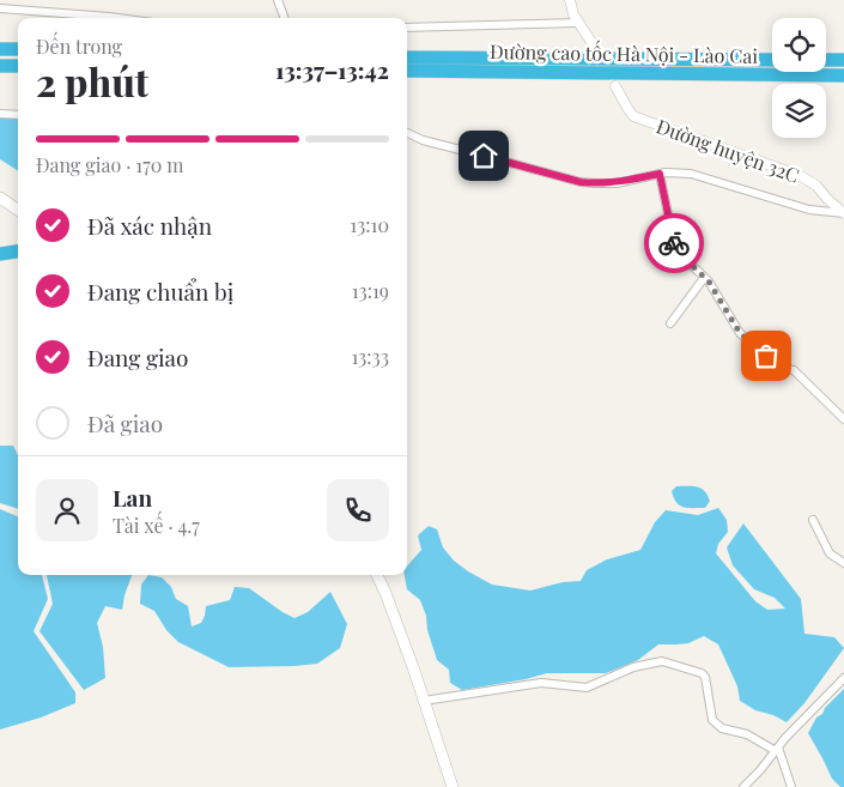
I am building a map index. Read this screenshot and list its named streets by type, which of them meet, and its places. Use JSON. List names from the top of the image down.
{
  "streets": {
    "highway": ["Đường cao tốc Hà Nội - Lào Cai"],
    "street": ["Đường huyện 32C"]
  },
  "page": {
    "heading": ["2 phút", "Đến trong", "13:37–13:42"],
    "panel": ["Lan", "Tài xế · 4.7"],
    "bar": "Đang giao · 170 m",
    "list": [
      ["Đã xác nhận", "13:10"],
      ["Đang chuẩn bị", "13:19"],
      ["Đang giao", "13:33"],
      "Đã giao"
    ]
  }
}
